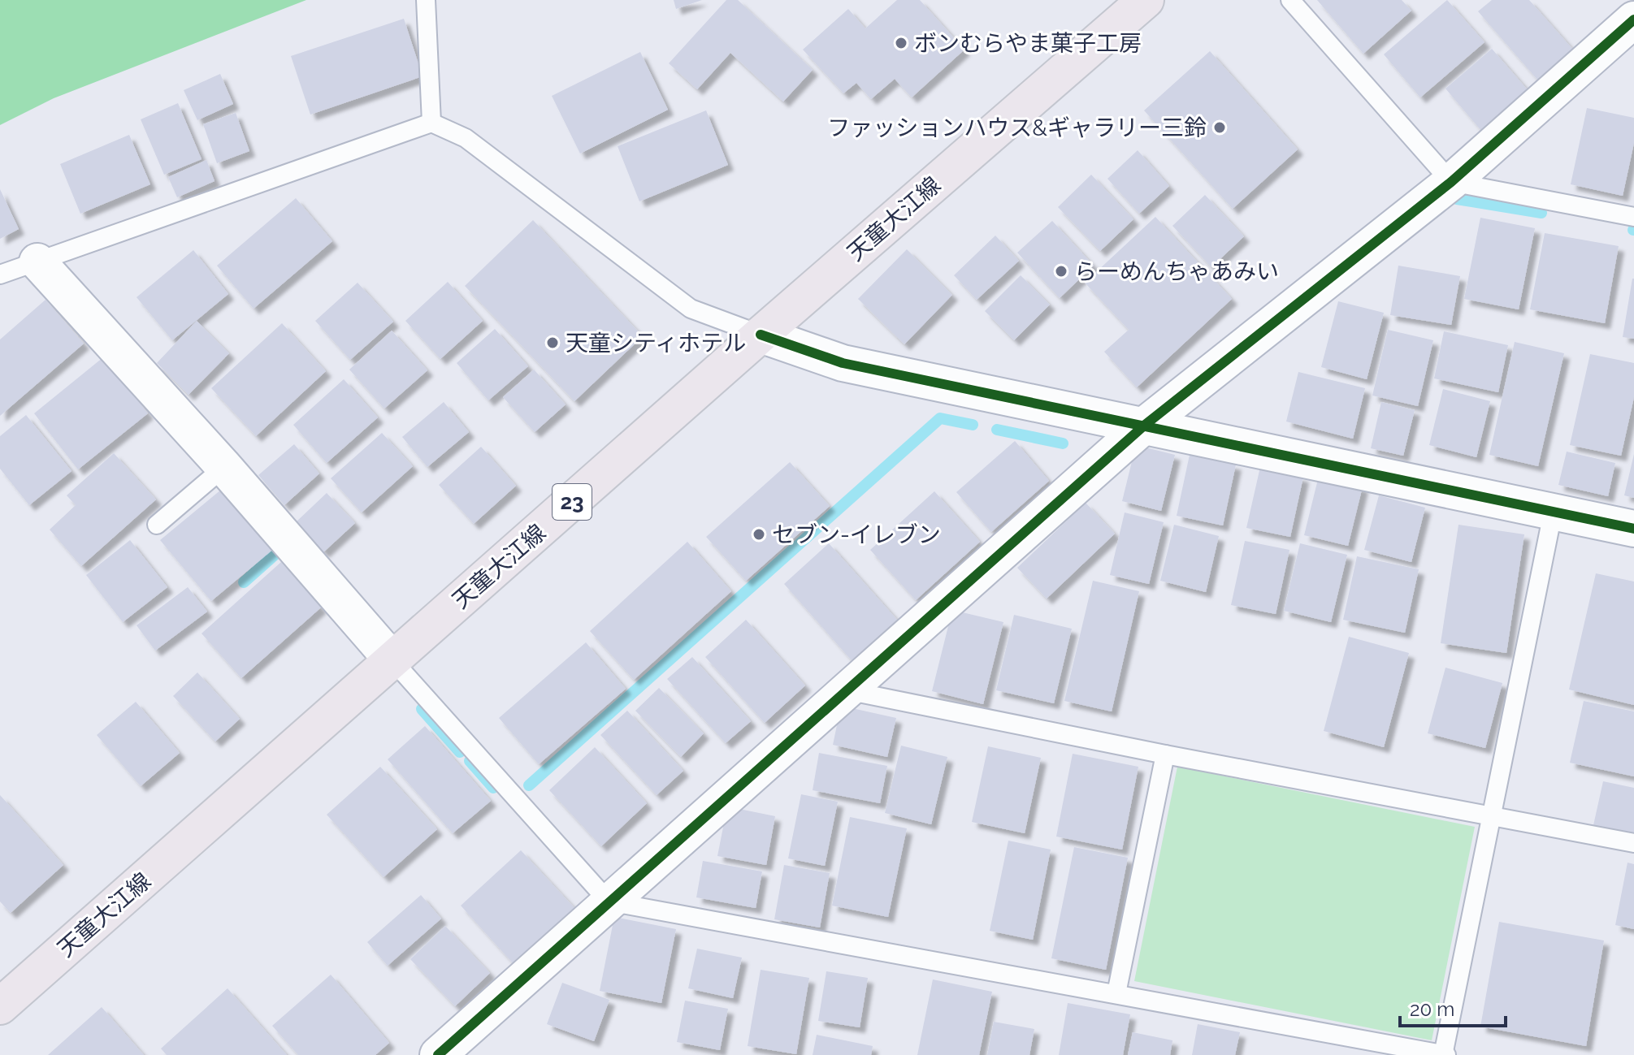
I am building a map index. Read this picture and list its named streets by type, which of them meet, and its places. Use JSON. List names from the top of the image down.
{
  "streets": {
    "main road": ["天童大江線", "23"]
  },
  "places": [
    "ボンむらやま菓子工房",
    "ファッションハウス&ギャラリー三鈴",
    "らーめんちゃあみい",
    "天童シティホテル",
    "セブン-イレブン"
  ],
  "scale_bar": "20 m"
}
